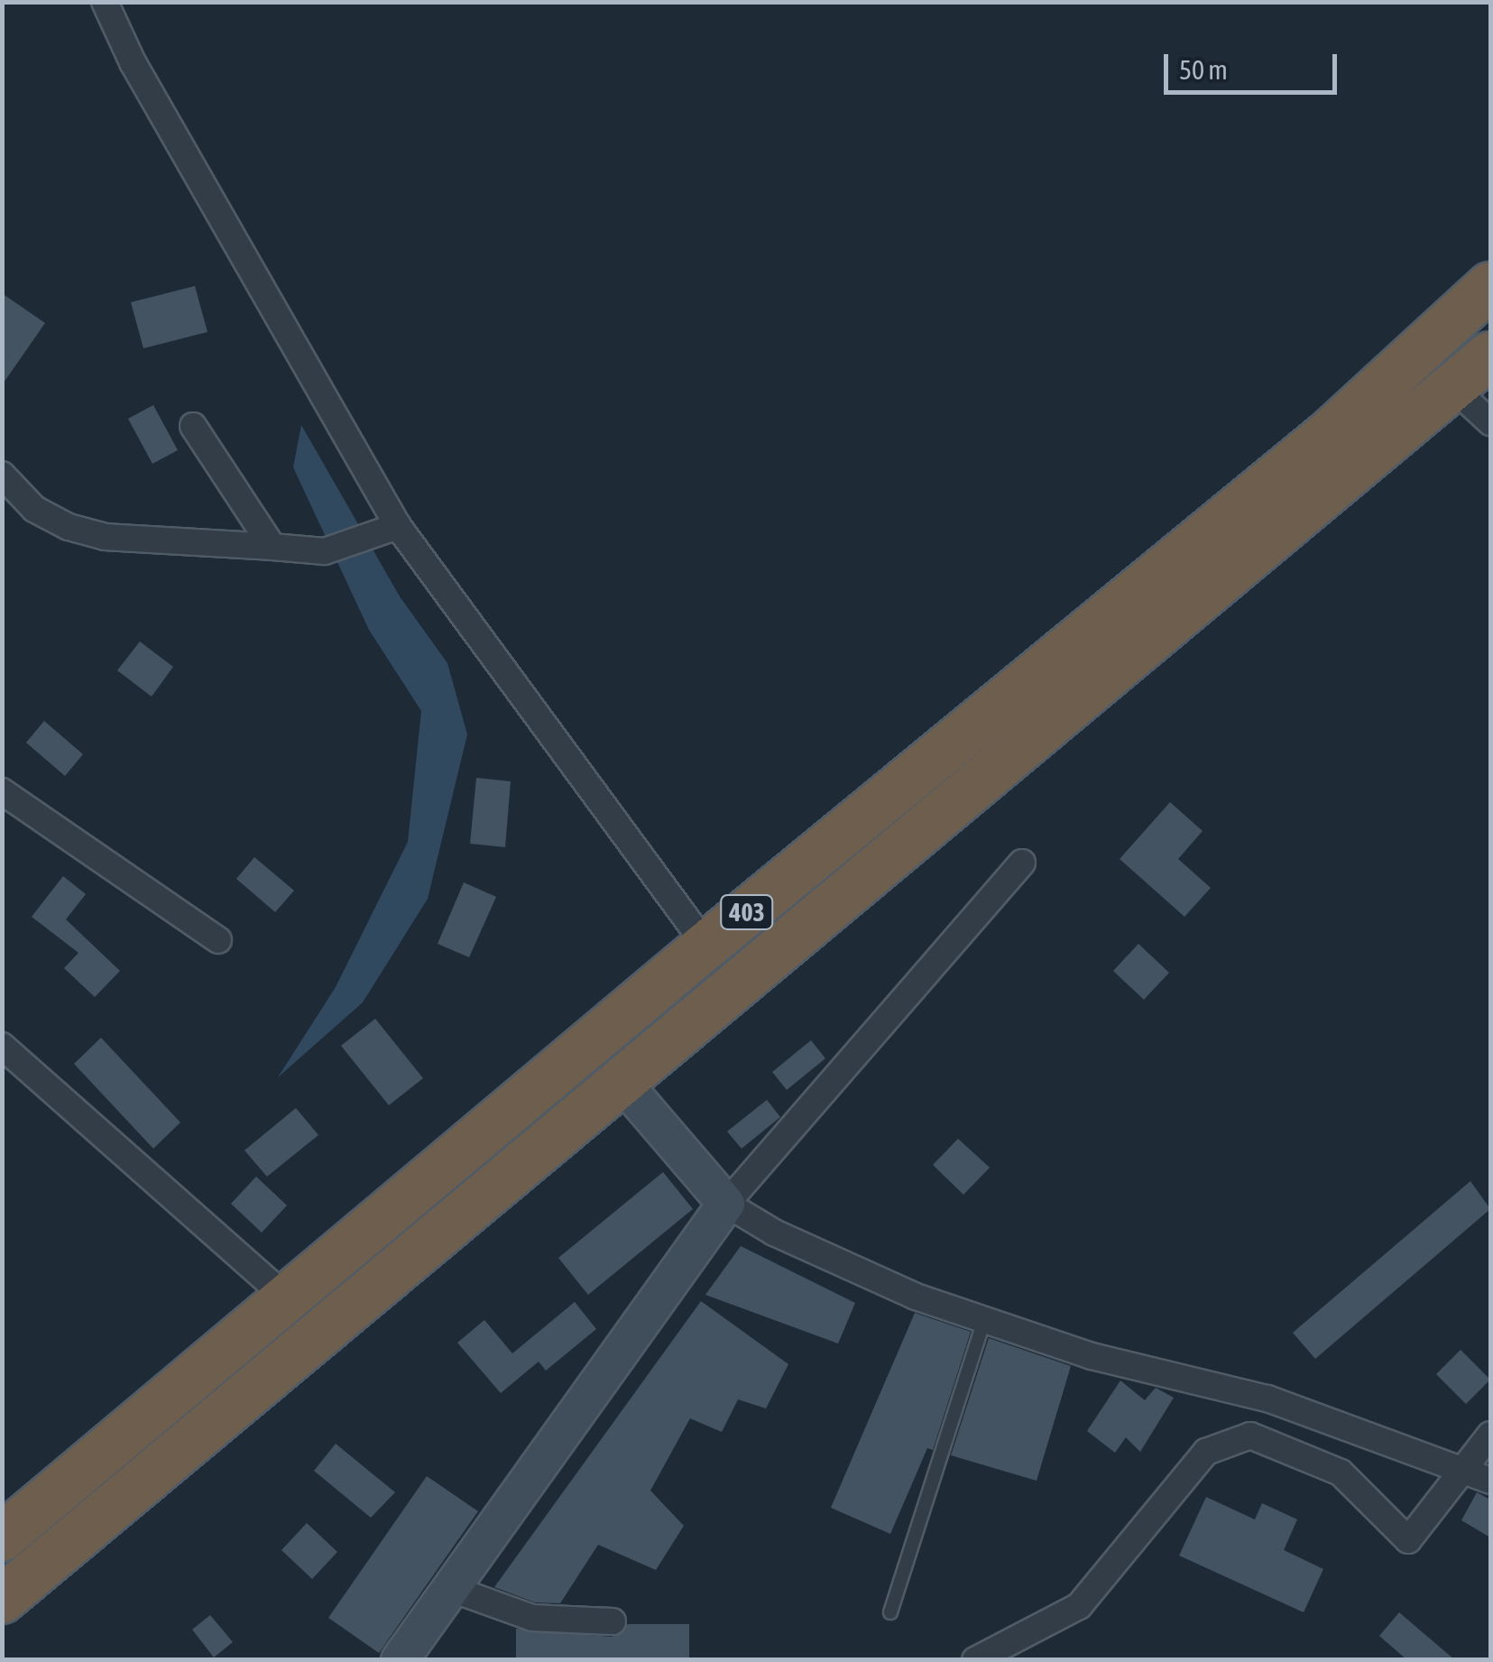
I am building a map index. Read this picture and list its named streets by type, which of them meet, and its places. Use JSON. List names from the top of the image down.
{
  "streets": {
    "highway": ["403"]
  },
  "scale_bar": "50 m"
}
